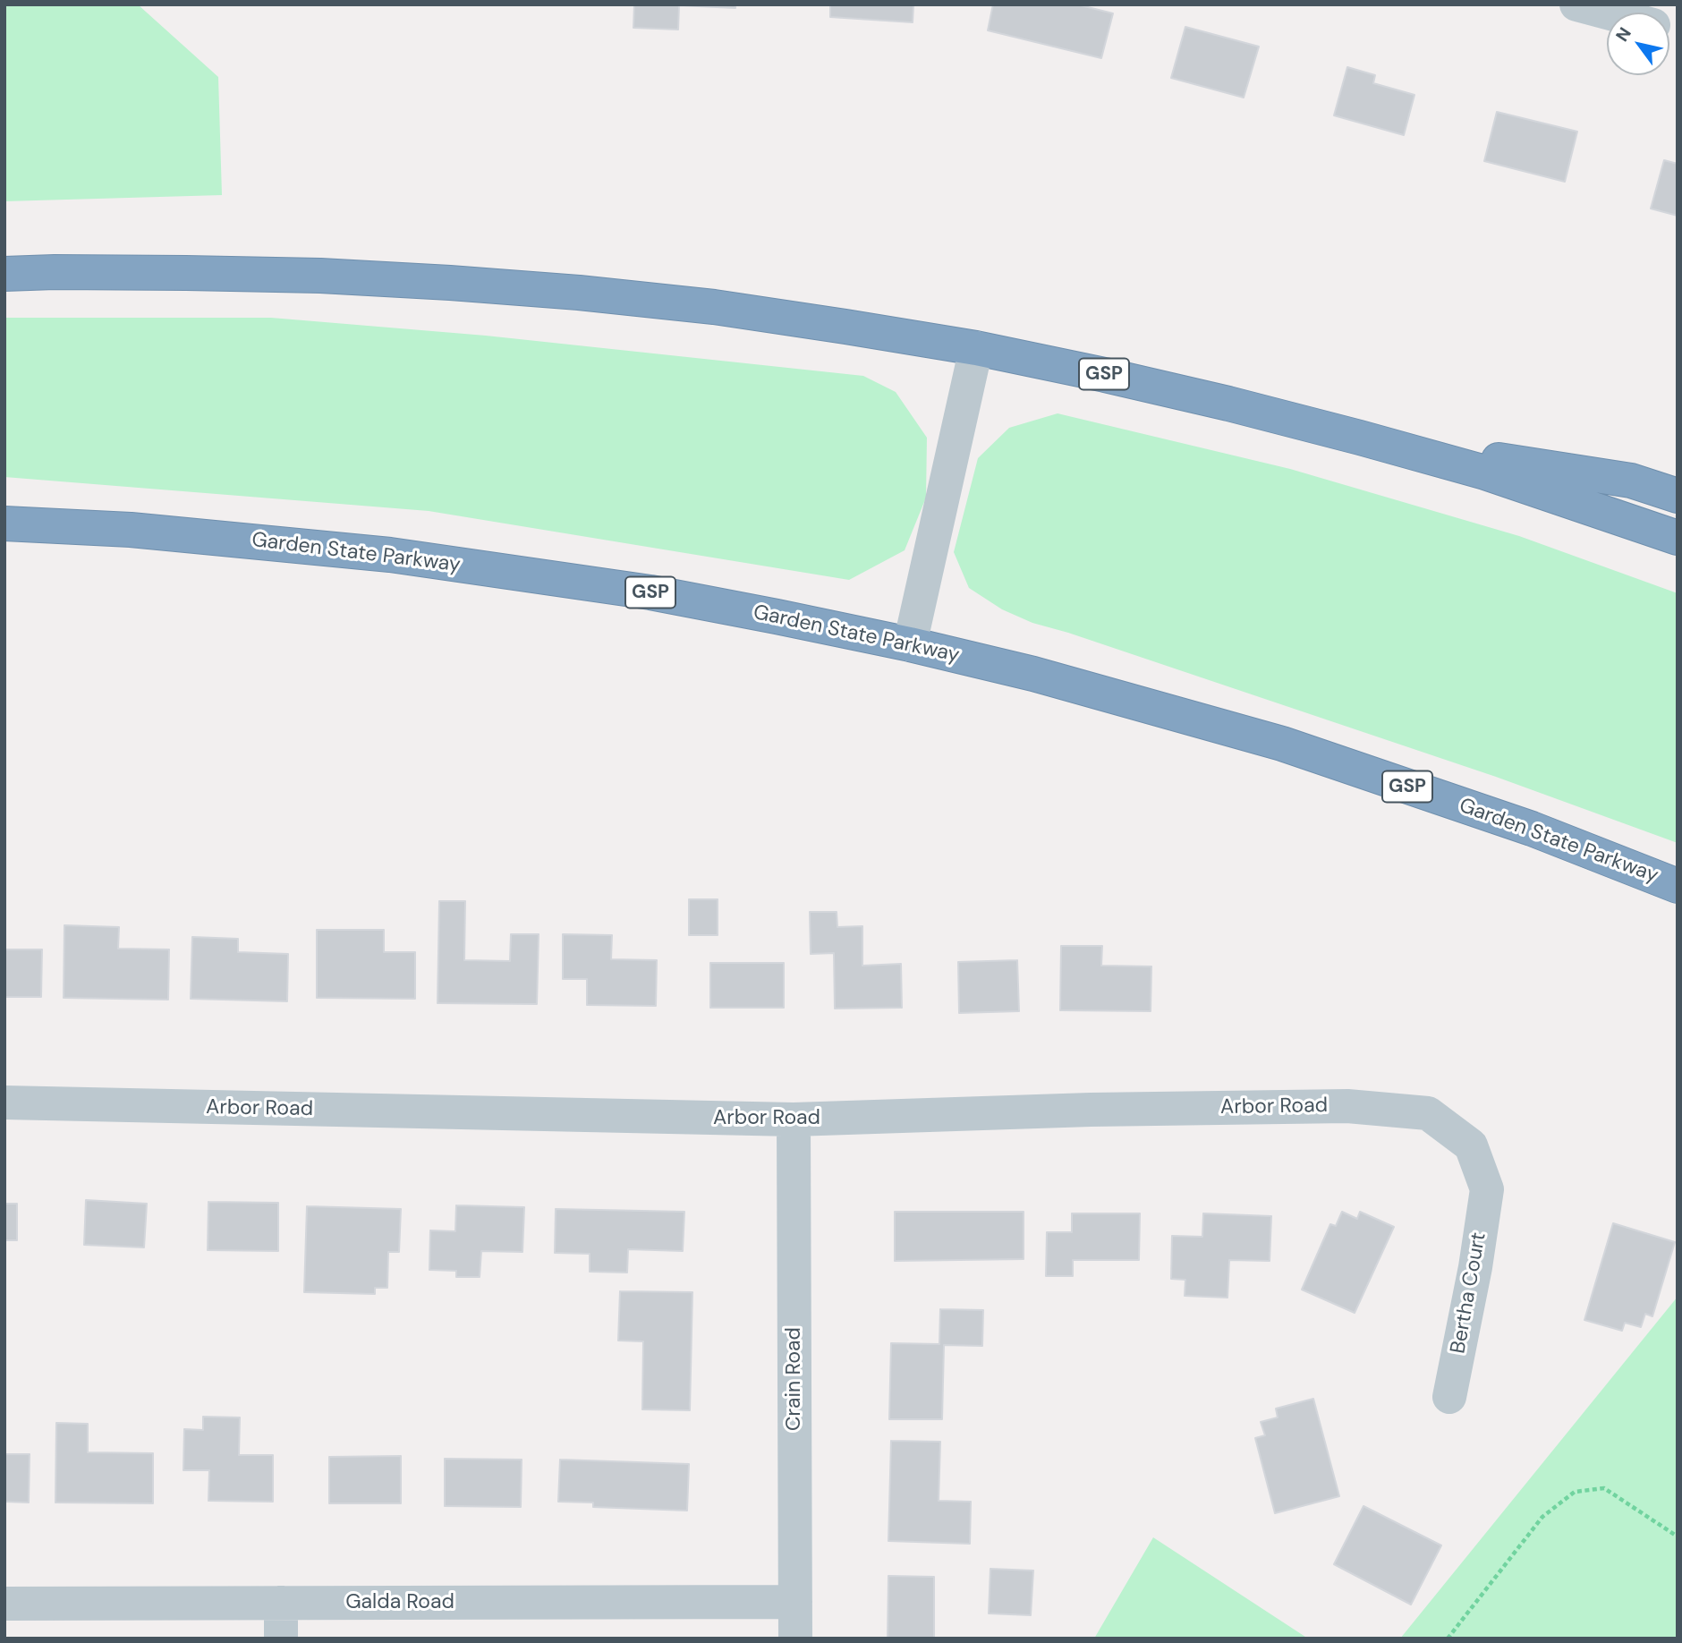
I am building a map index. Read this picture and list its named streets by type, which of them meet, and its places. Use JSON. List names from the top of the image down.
{
  "streets": {
    "highway": ["GSP", "Garden State Parkway"],
    "street": [
      "Arbor Road",
      "Bertha Court",
      "Crain Road",
      "Galda Road"
    ]
  },
  "crossings": [
    ["Arbor Road", "Bertha Court"],
    ["Arbor Road", "Crain Road"],
    ["Crain Road", "Galda Road"]
  ],
  "north": "top left"
}
